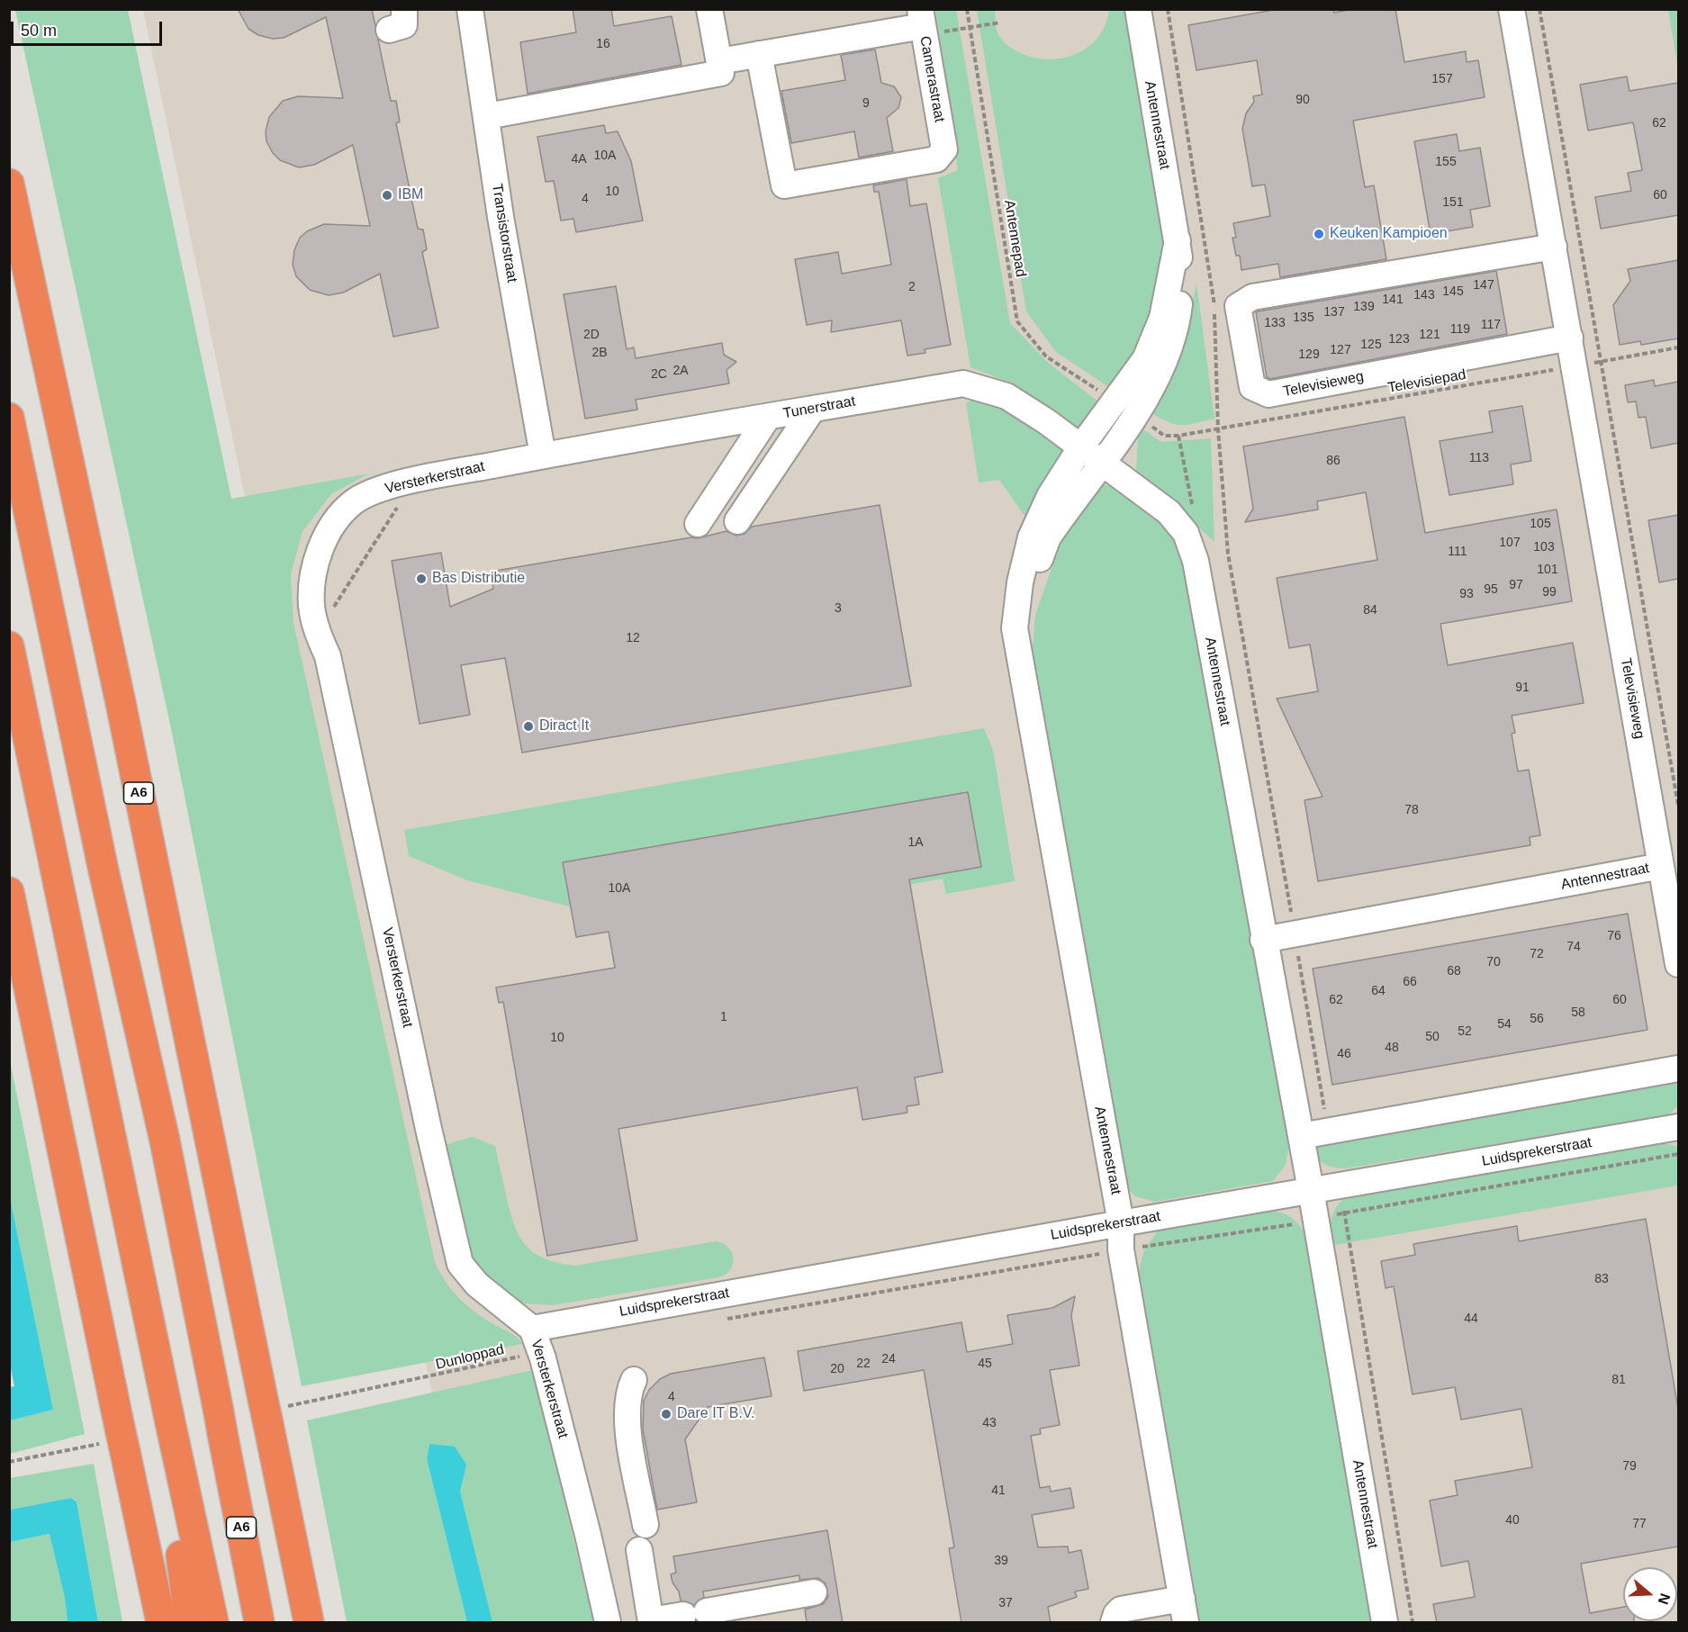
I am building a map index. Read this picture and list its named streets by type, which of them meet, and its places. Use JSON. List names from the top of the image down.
{
  "streets": {
    "highway": ["A6"],
    "street": [
      "Camerastraat",
      "Antennestraat",
      "Transistorstraat",
      "Televisieweg",
      "Tunerstraat",
      "Versterkerstraat",
      "Luidsprekerstraat"
    ],
    "path": ["Antennepad", "Televisiepad", "Dunloppad"]
  },
  "crossings": [
    ["Antennestraat", "Antennepad"],
    ["Antennestraat", "Televisiepad"],
    ["Antennestraat", "Televisieweg"],
    ["Antennestraat", "Tunerstraat"],
    ["Antennestraat", "Luidsprekerstraat"],
    ["Transistorstraat", "Tunerstraat"],
    ["Transistorstraat", "Versterkerstraat"],
    ["Antennepad", "Televisiepad"],
    ["Televisiepad", "Televisieweg"],
    ["Tunerstraat", "Versterkerstraat"],
    ["Versterkerstraat", "Luidsprekerstraat"],
    ["Versterkerstraat", "Dunloppad"],
    ["Luidsprekerstraat", "Dunloppad"]
  ],
  "places": [
    "IBM",
    "Keuken Kampioen",
    "Bas Distributie",
    "Diract It",
    "Dare IT B.V."
  ],
  "house_numbers": [
    "16",
    "157",
    "90",
    "9",
    "62",
    "10A",
    "4A",
    "155",
    "10",
    "60",
    "4",
    "151",
    "147",
    "2",
    "145",
    "143",
    "141",
    "139",
    "137",
    "135",
    "133",
    "117",
    "119",
    "2D",
    "121",
    "123",
    "125",
    "127",
    "2B",
    "129",
    "2A",
    "2C",
    "113",
    "86",
    "105",
    "107",
    "103",
    "111",
    "101",
    "97",
    "95",
    "99",
    "93",
    "3",
    "84",
    "12",
    "91",
    "78",
    "1A",
    "10A",
    "76",
    "74",
    "72",
    "70",
    "68",
    "66",
    "64",
    "62",
    "60",
    "58",
    "1",
    "56",
    "54",
    "52",
    "50",
    "10",
    "48",
    "46",
    "83",
    "44",
    "24",
    "22",
    "45",
    "20",
    "81",
    "4",
    "43",
    "79",
    "41",
    "40",
    "77",
    "39",
    "37"
  ],
  "scale_bar": "50 m",
  "north": "right"
}
